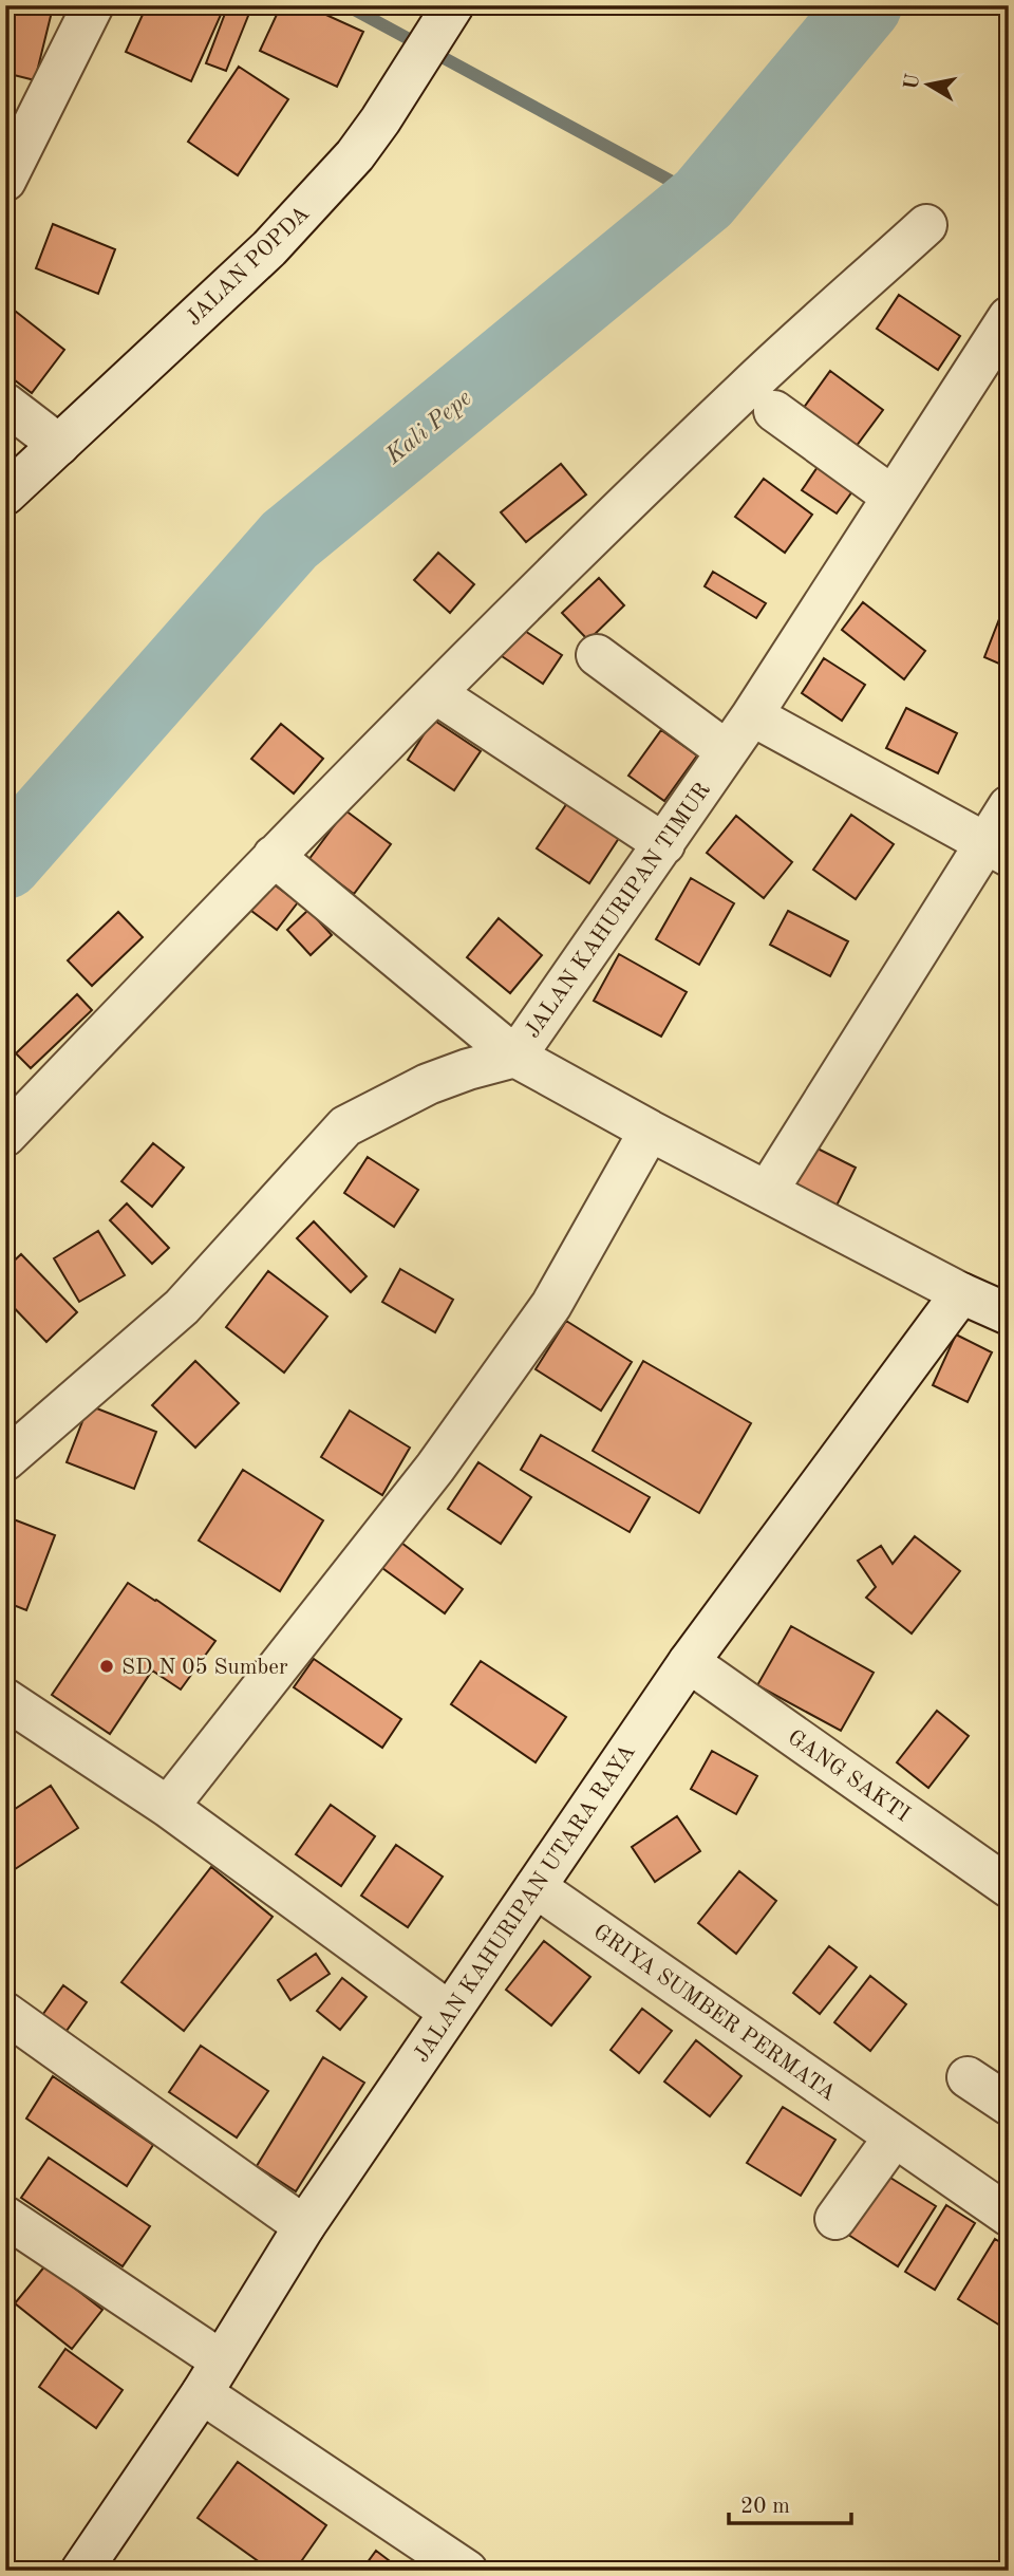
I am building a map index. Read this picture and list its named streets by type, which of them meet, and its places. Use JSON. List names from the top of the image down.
{
  "streets": {
    "street": [
      "JALAN POPDA",
      "JALAN KAHURIPAN TIMUR",
      "GANG SAKTI",
      "JALAN KAHURIPAN UTARA RAYA",
      "GRIYA SUMBER PERMATA"
    ]
  },
  "crossings": [
    ["GANG SAKTI", "JALAN KAHURIPAN UTARA RAYA"],
    ["JALAN KAHURIPAN UTARA RAYA", "GRIYA SUMBER PERMATA"]
  ],
  "water": ["Kali Pepe"],
  "places": ["SD N 05 Sumber"],
  "scale_bar": "20 m",
  "north": "left"
}
